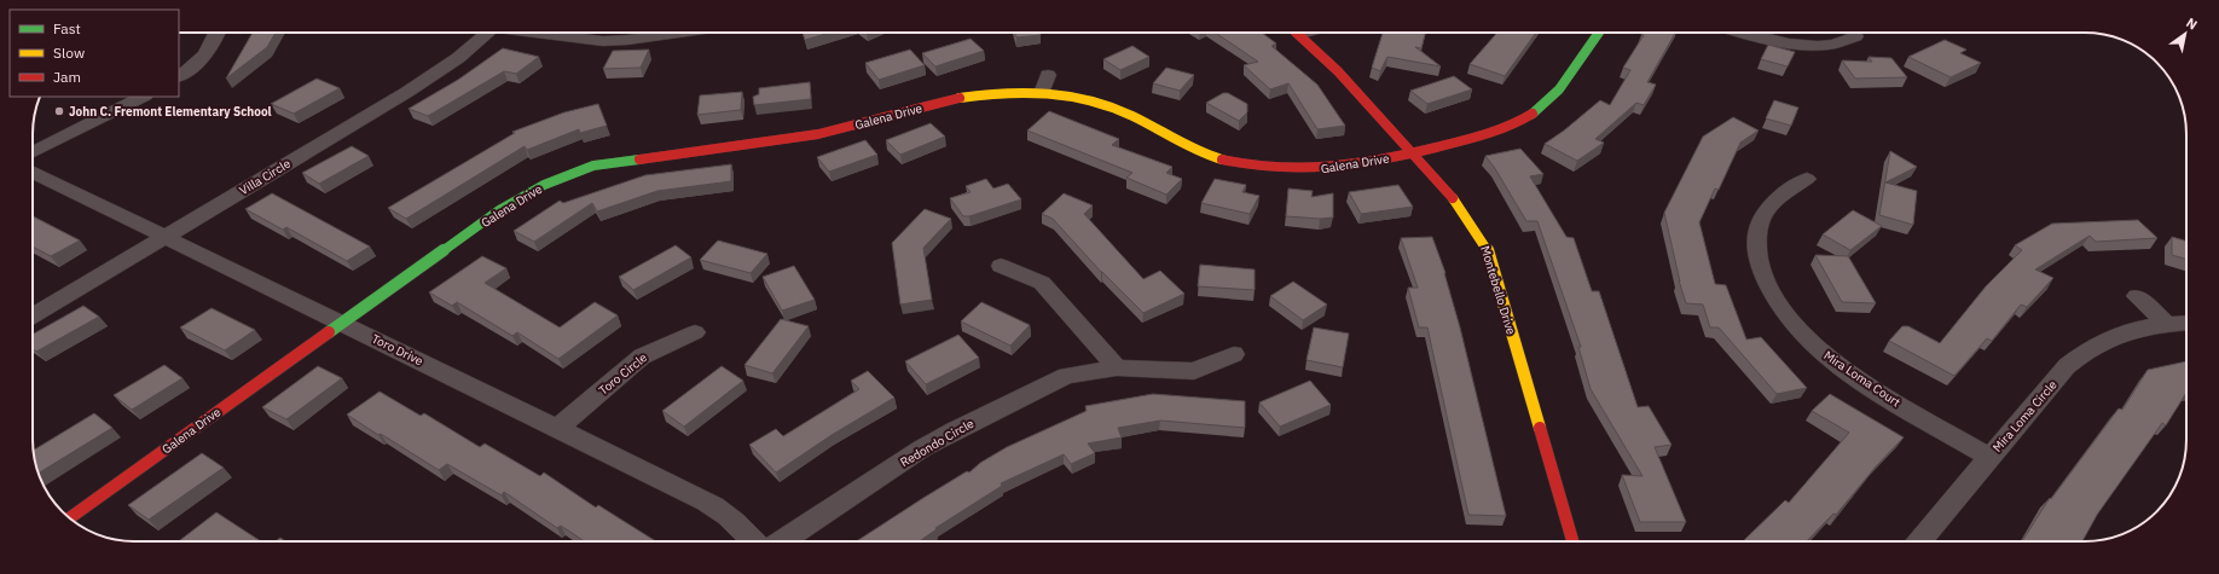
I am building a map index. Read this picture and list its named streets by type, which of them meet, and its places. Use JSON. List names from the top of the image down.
{
  "streets": {
    "street": [
      "Galena Drive",
      "Villa Circle",
      "Montebello Drive",
      "Toro Drive",
      "Toro Circle",
      "Mira Loma Court",
      "Mira Loma Circle",
      "Redondo Circle"
    ]
  },
  "crossings": [
    ["Galena Drive", "Montebello Drive"],
    ["Galena Drive", "Toro Drive"],
    ["Villa Circle", "Toro Drive"],
    ["Toro Drive", "Toro Circle"],
    ["Mira Loma Court", "Mira Loma Circle"]
  ],
  "places": ["John C. Fremont Elementary School"],
  "legend": ["Fast", "Slow", "Jam"],
  "north": "top right"
}
